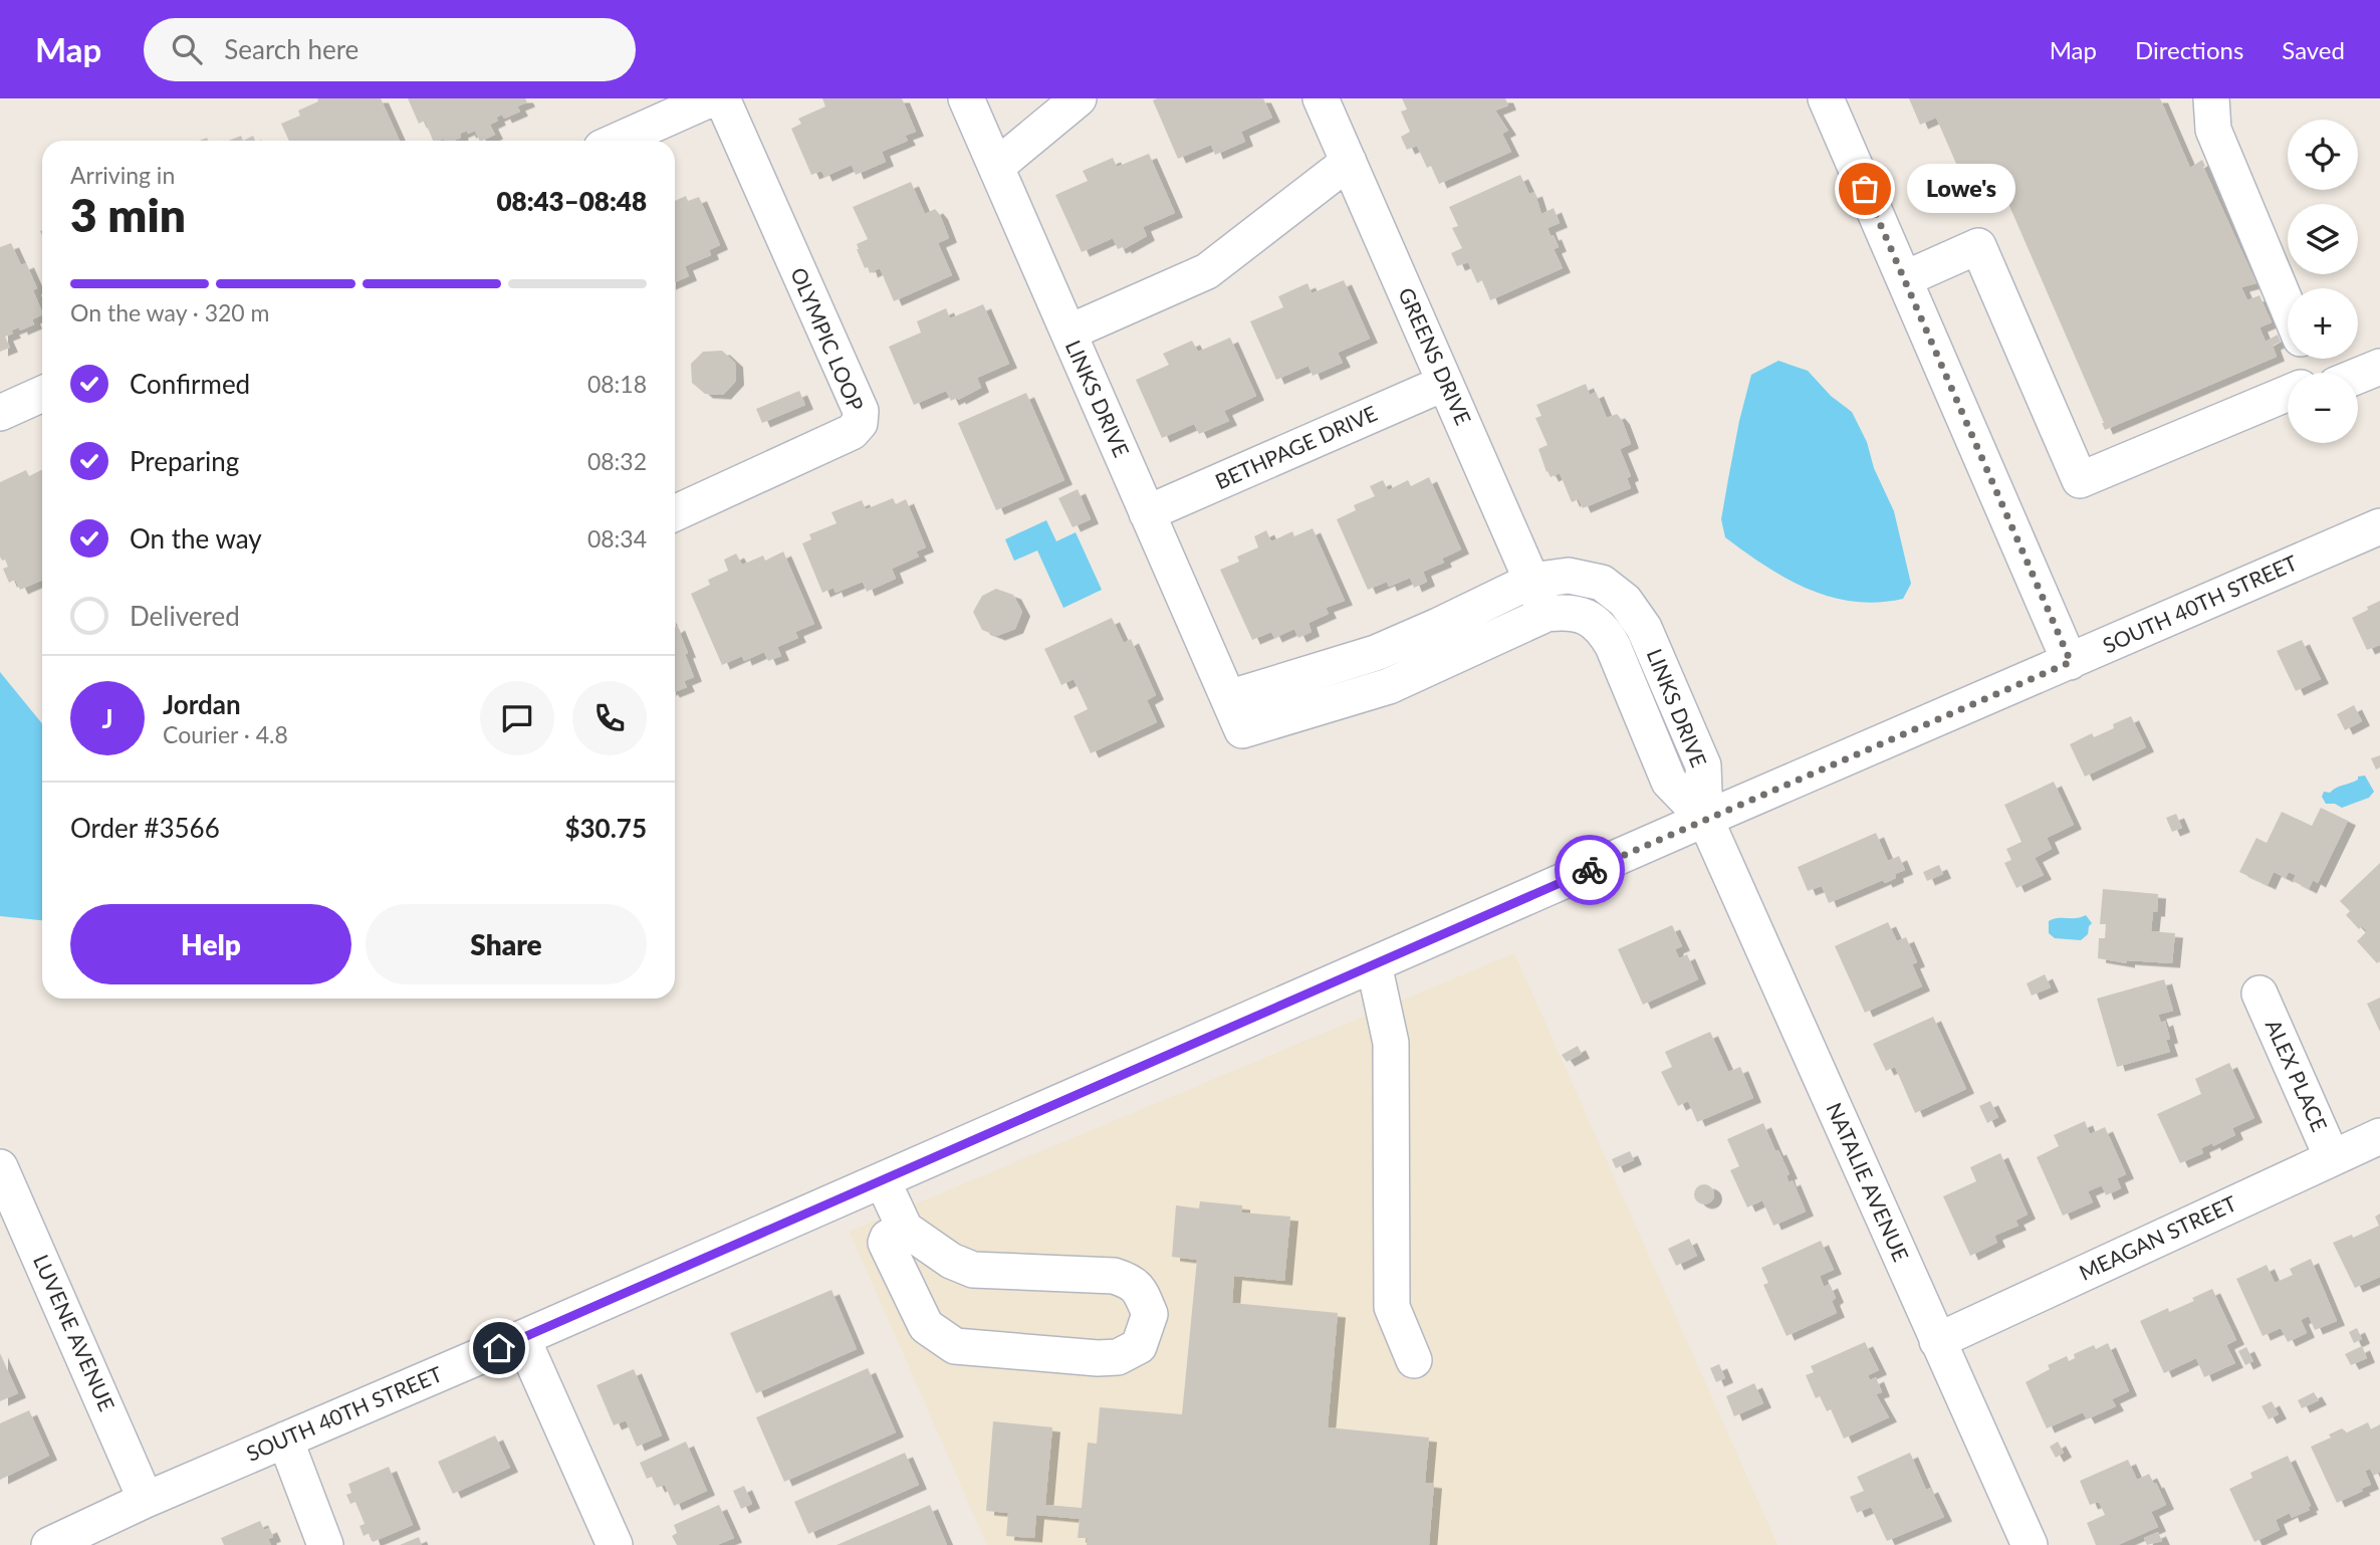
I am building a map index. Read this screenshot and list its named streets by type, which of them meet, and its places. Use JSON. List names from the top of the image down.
{
  "streets": {
    "street": [
      "OLYMPIC LOOP",
      "GREENS DRIVE",
      "LINKS DRIVE",
      "BETHPAGE DRIVE",
      "SOUTH 40TH STREET",
      "ALEX PLACE",
      "NATALIE AVENUE",
      "MEAGAN STREET",
      "LUVENE AVENUE"
    ]
  },
  "crossings": [
    ["GREENS DRIVE", "LINKS DRIVE"],
    ["GREENS DRIVE", "BETHPAGE DRIVE"],
    ["LINKS DRIVE", "BETHPAGE DRIVE"],
    ["LINKS DRIVE", "SOUTH 40TH STREET"],
    ["LINKS DRIVE", "NATALIE AVENUE"],
    ["SOUTH 40TH STREET", "NATALIE AVENUE"],
    ["SOUTH 40TH STREET", "LUVENE AVENUE"],
    ["ALEX PLACE", "MEAGAN STREET"],
    ["NATALIE AVENUE", "MEAGAN STREET"]
  ],
  "places": ["Lowe's"],
  "page": {
    "header": "Map",
    "search": "Search here",
    "nav": ["Map", "Directions", "Saved"],
    "map_buttons": ["+", "−"],
    "heading": ["3 min", "Arriving in", "08:43–08:48"],
    "panel": [
      "Jordan",
      "Courier · 4.8",
      "Order #3566",
      "$30.75"
    ],
    "bubble": "Lowe's",
    "bar": "On the way · 320 m",
    "list": [
      ["Confirmed", "08:18"],
      ["Preparing", "08:32"],
      ["On the way", "08:34"],
      "Delivered"
    ],
    "round": "J",
    "buttons": ["Help", "Share"]
  }
}
